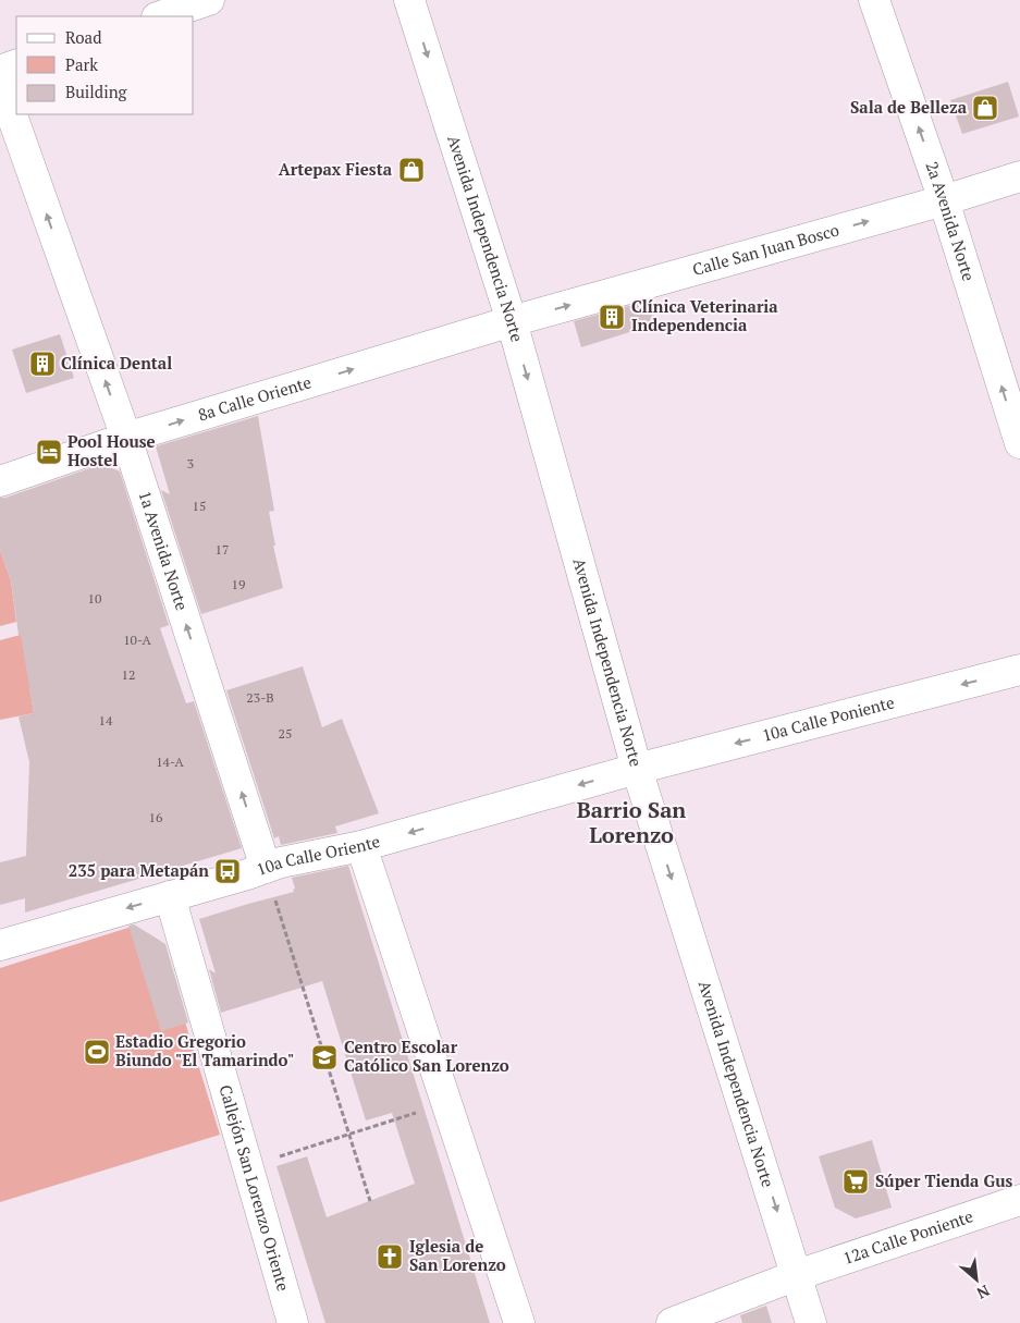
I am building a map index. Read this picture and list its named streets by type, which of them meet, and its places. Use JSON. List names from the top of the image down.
{
  "streets": {
    "street": [
      "2a Avenida Norte",
      "Avenida Independencia Norte",
      "Calle San Juan Bosco",
      "8a Calle Oriente",
      "1a Avenida Norte",
      "10a Calle Poniente",
      "10a Calle Oriente",
      "Callejón San Lorenzo Oriente",
      "12a Calle Poniente"
    ]
  },
  "crossings": [
    ["2a Avenida Norte", "Calle San Juan Bosco"],
    ["Avenida Independencia Norte", "Calle San Juan Bosco"],
    ["Avenida Independencia Norte", "8a Calle Oriente"],
    ["Avenida Independencia Norte", "10a Calle Poniente"],
    ["Avenida Independencia Norte", "10a Calle Oriente"],
    ["Avenida Independencia Norte", "12a Calle Poniente"],
    ["Calle San Juan Bosco", "8a Calle Oriente"],
    ["8a Calle Oriente", "1a Avenida Norte"],
    ["1a Avenida Norte", "10a Calle Oriente"],
    ["10a Calle Poniente", "10a Calle Oriente"],
    ["10a Calle Oriente", "Callejón San Lorenzo Oriente"]
  ],
  "one_way": [
    "2a Avenida Norte",
    "Avenida Independencia Norte",
    "Calle San Juan Bosco",
    "8a Calle Oriente",
    "1a Avenida Norte",
    "10a Calle Poniente",
    "10a Calle Oriente"
  ],
  "districts": ["Barrio San Lorenzo"],
  "places": {
    "shop": ["Sala de Belleza", "Artepax Fiesta"],
    "building": ["Clínica Veterinaria Independencia", "Clínica Dental"],
    "hotel": ["Pool House Hostel"],
    "bus stop": ["235 para Metapán"],
    "sports": ["Estadio Gregorio Biundo \"El Tamarindo\""],
    "school or university": ["Centro Escolar Católico San Lorenzo"],
    "supermarket": ["Súper Tienda Gus"],
    "church": ["Iglesia de San Lorenzo"]
  },
  "house_numbers": [
    "3",
    "15",
    "17",
    "19",
    "10",
    "10-A",
    "12",
    "23-B",
    "14",
    "25",
    "14-A",
    "16"
  ],
  "legend": ["Road", "Park", "Building"],
  "north": "bottom right"
}
